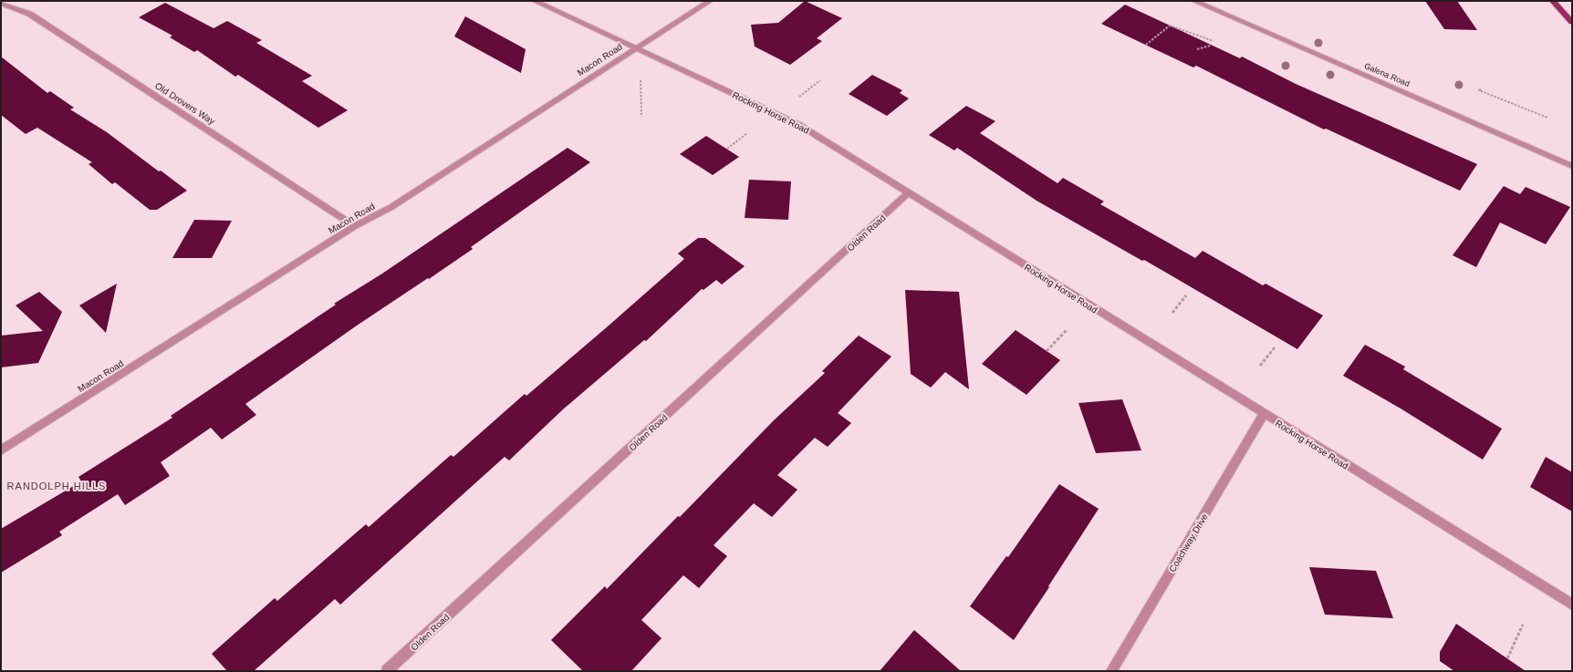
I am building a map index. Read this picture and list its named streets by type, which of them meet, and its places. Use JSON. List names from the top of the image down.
{
  "streets": {
    "street": [
      "Macon Road",
      "Galena Road",
      "Old Drovers Way",
      "Rocking Horse Road",
      "Olden Road",
      "Coachway Drive"
    ]
  },
  "crossings": [
    ["Macon Road", "Old Drovers Way"],
    ["Macon Road", "Rocking Horse Road"],
    ["Rocking Horse Road", "Olden Road"],
    ["Rocking Horse Road", "Coachway Drive"]
  ],
  "districts": ["RANDOLPH HILLS"]
}
